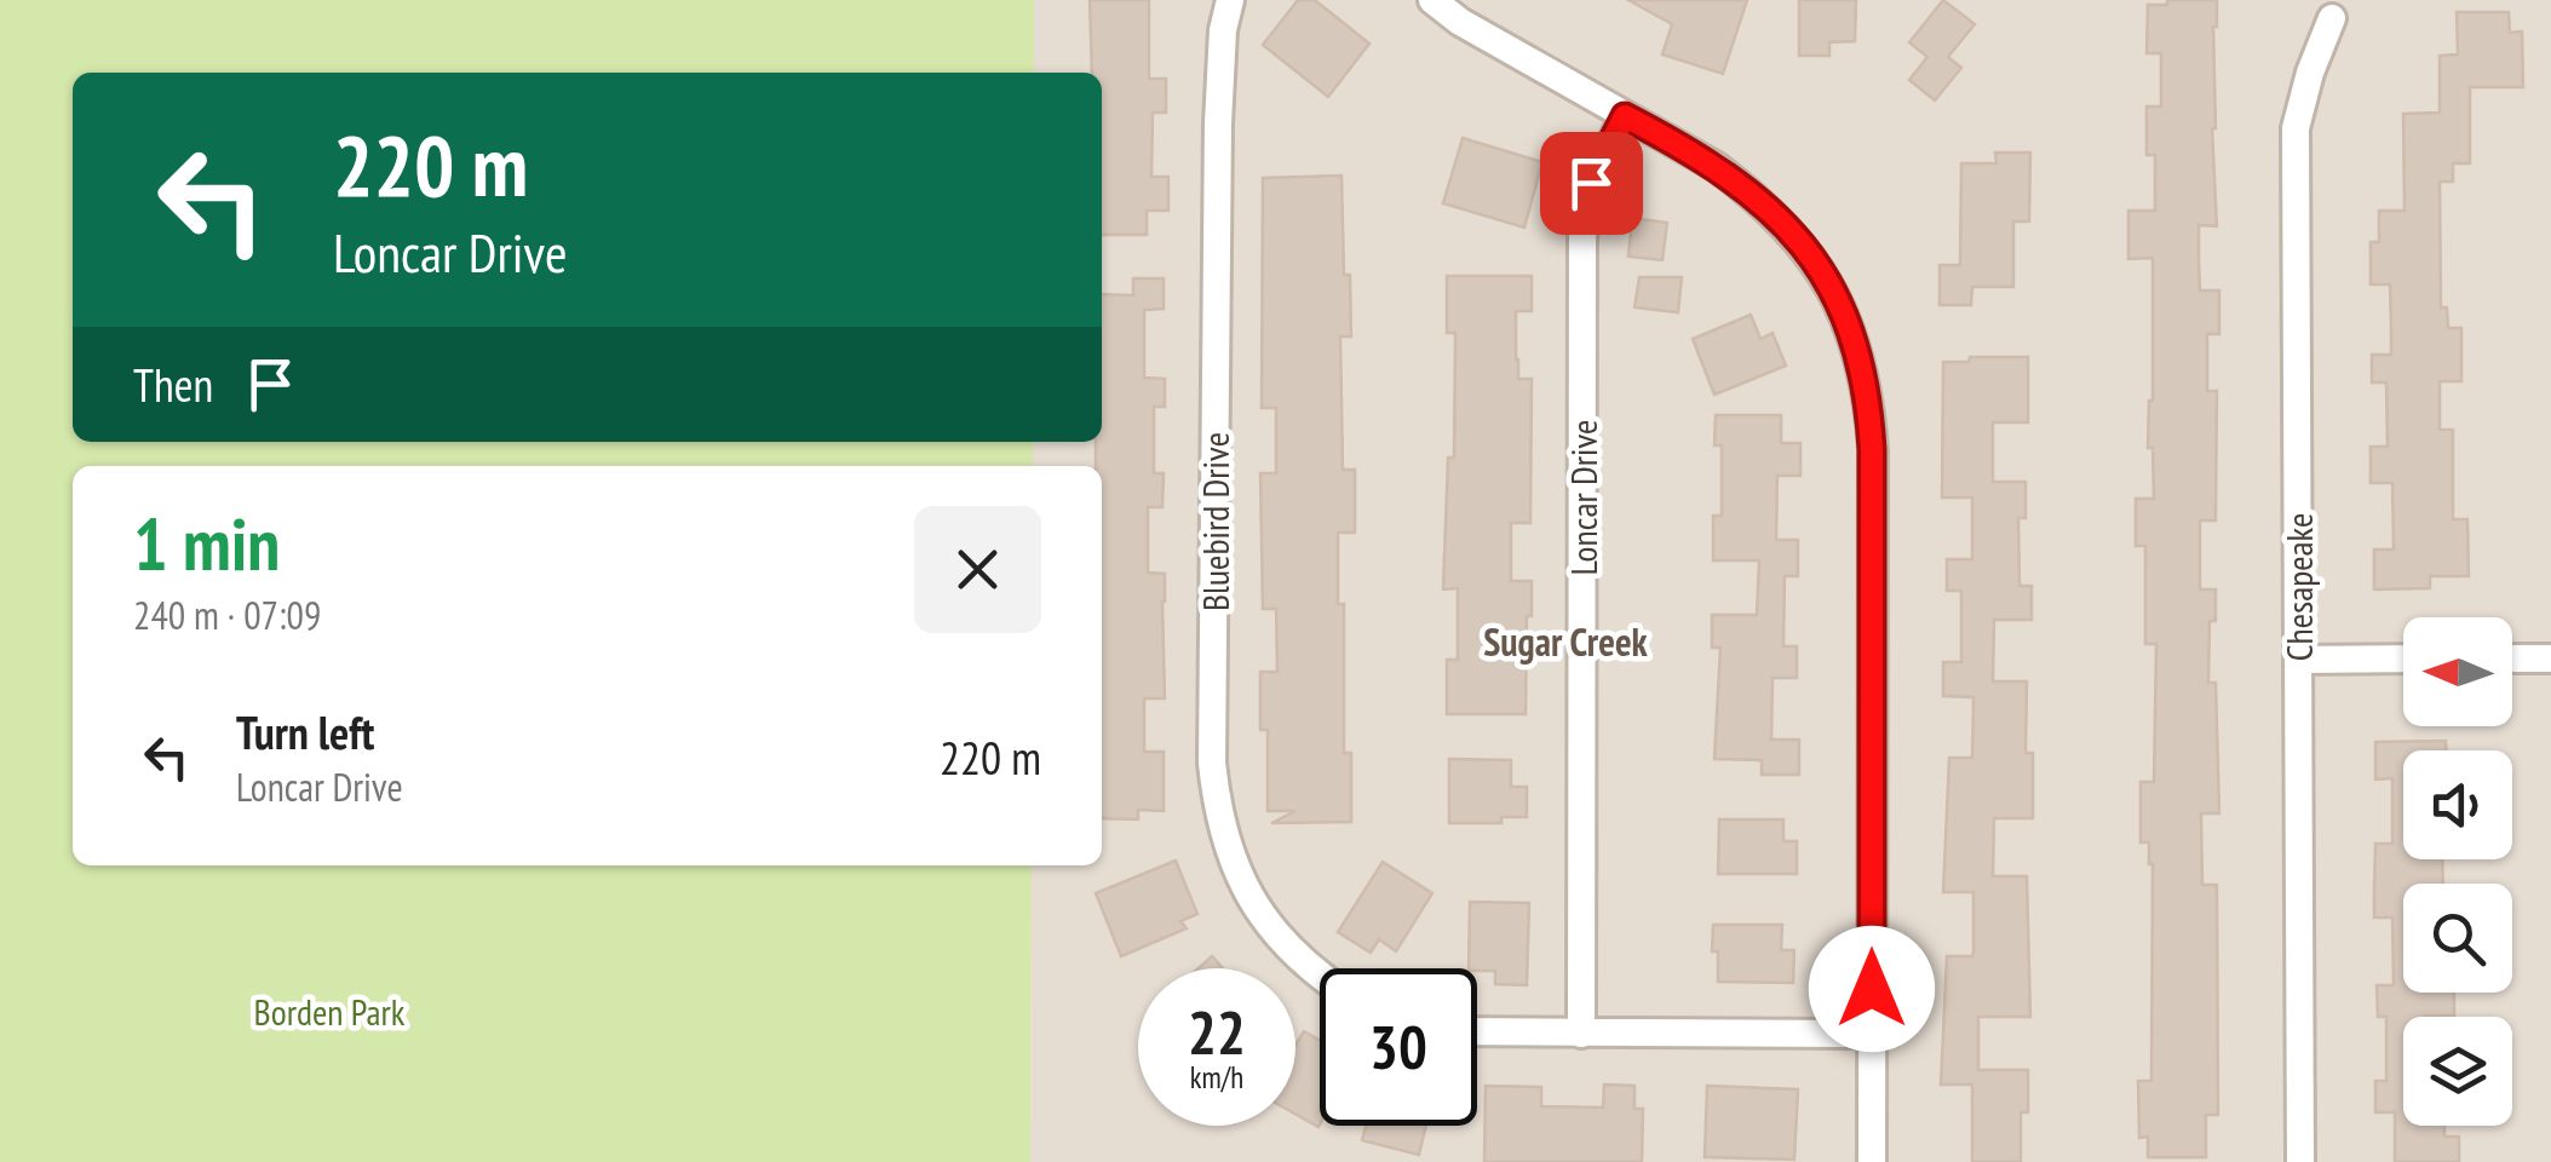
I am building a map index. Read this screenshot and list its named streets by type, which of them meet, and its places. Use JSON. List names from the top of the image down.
{
  "streets": {
    "street": ["Loncar Drive", "Bluebird Drive", "Chesapeake"]
  },
  "districts": ["Sugar Creek"],
  "parks": ["Borden Park"],
  "north": "left",
  "page": {
    "turn": ["220 m", "Loncar Drive"],
    "then": "Then",
    "heading": ["1 min", "240 m · 07:09"],
    "list": [
      {
        "name": "Turn left",
        "note": "Loncar Drive",
        "value": "220 m"
      }
    ],
    "speed": "22 km/h",
    "limit": "30"
  }
}
